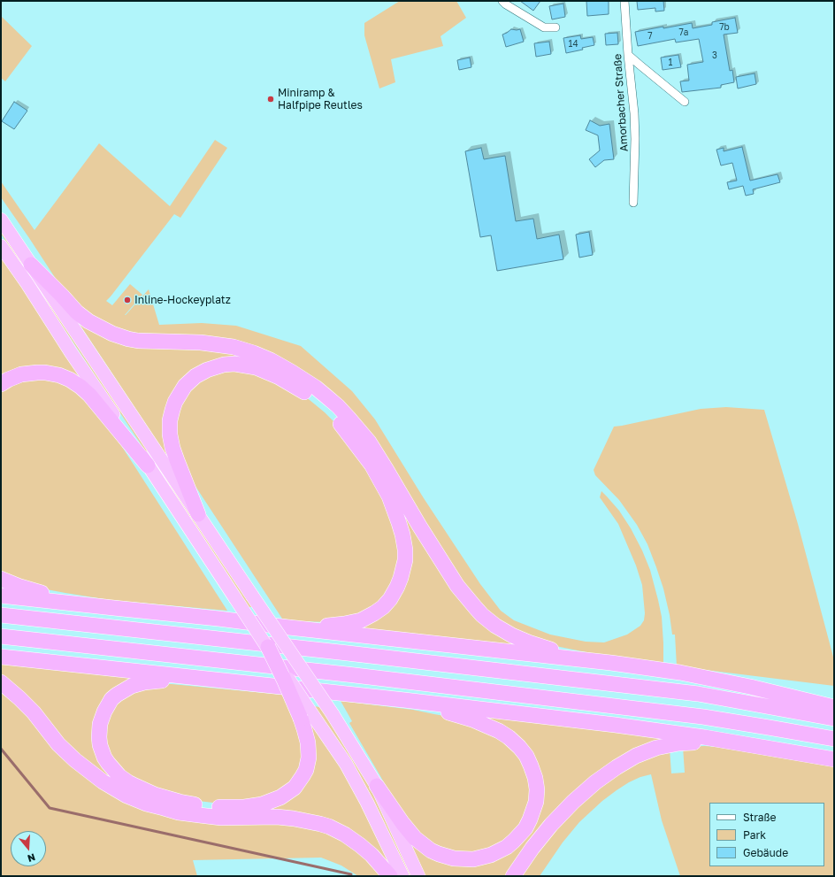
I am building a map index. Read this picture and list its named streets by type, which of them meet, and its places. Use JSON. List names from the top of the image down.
{
  "streets": {
    "street": ["Amorbacher Straße"]
  },
  "places": ["Miniramp & Halfpipe Reutles", "Inline-Hockeyplatz"],
  "house_numbers": [
    "7b",
    "7a",
    "7",
    "14",
    "3",
    "1"
  ],
  "legend": ["Straße", "Park", "Gebäude"],
  "north": "bottom"
}
